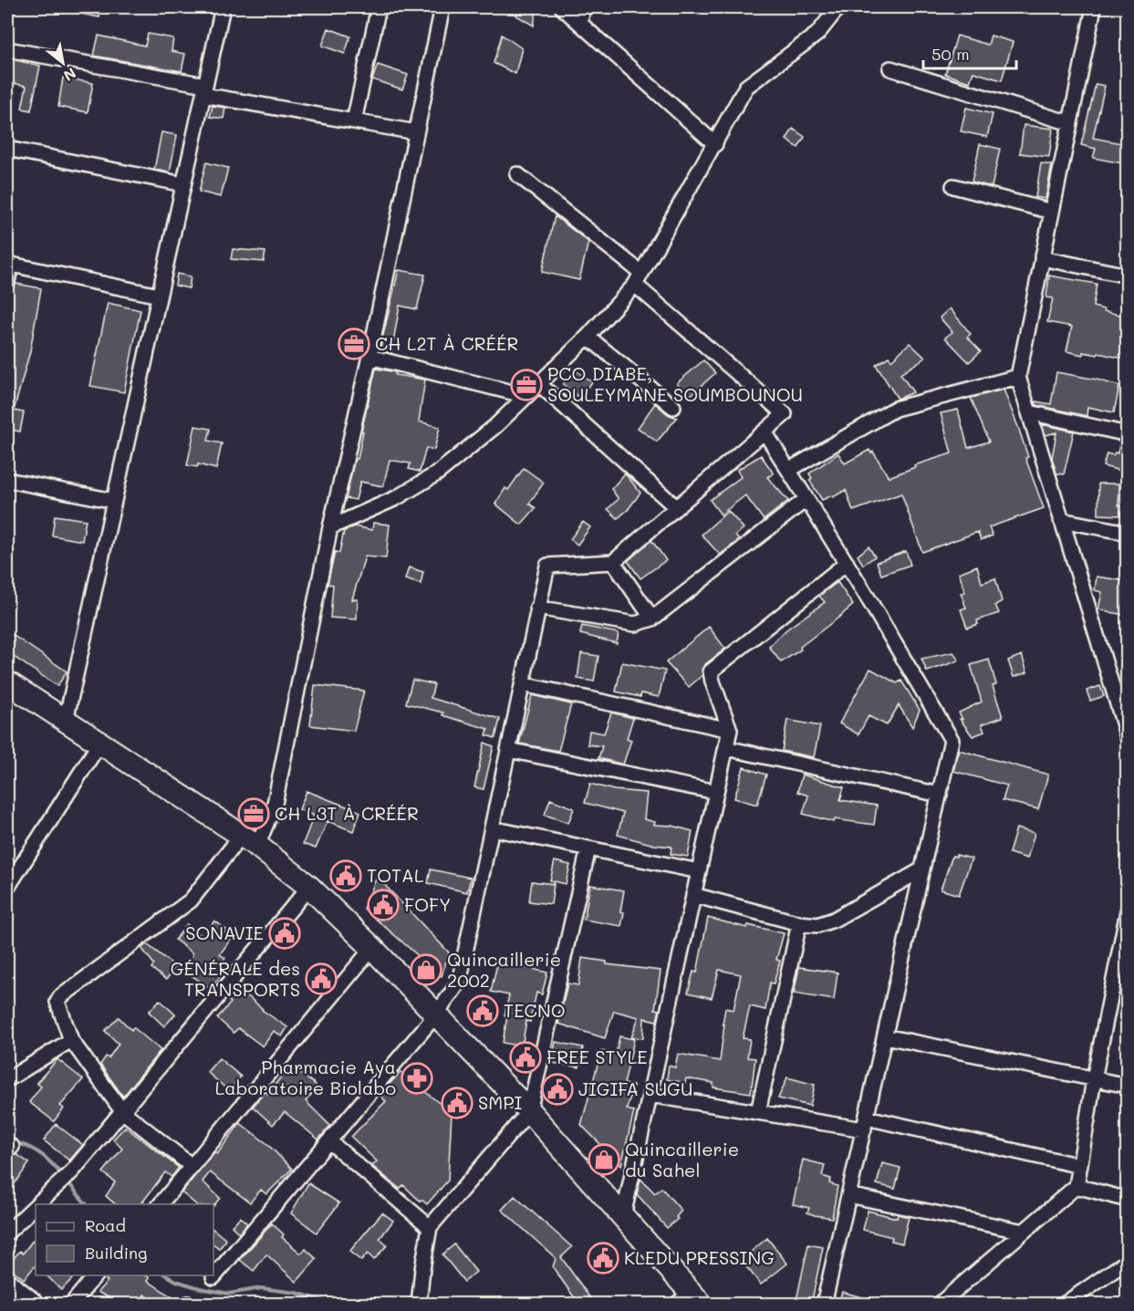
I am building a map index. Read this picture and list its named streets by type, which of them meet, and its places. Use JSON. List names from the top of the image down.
{
  "places": {
    "office": ["CH L2T À CRÉÉR", "PCO DIABE, SOULEYMANE SOUMBOUNOU", "CH L3T À CRÉÉR"],
    "public building": [
      "TOTAL",
      "FOFY",
      "SONAVIE",
      "GÉNÉRALE des TRANSPORTS",
      "TECNO",
      "FREE STYLE",
      "JIGIFA SUGU",
      "SMPI",
      "KLEDU PRESSING"
    ],
    "shop": ["Quincaillerie 2002", "Quincaillerie du Sahel"],
    "pharmacy": ["Pharmacie Aya Laboratoire Biolabo"]
  },
  "legend": ["Road", "Building"],
  "scale_bar": "50 m",
  "north": "bottom right"
}
